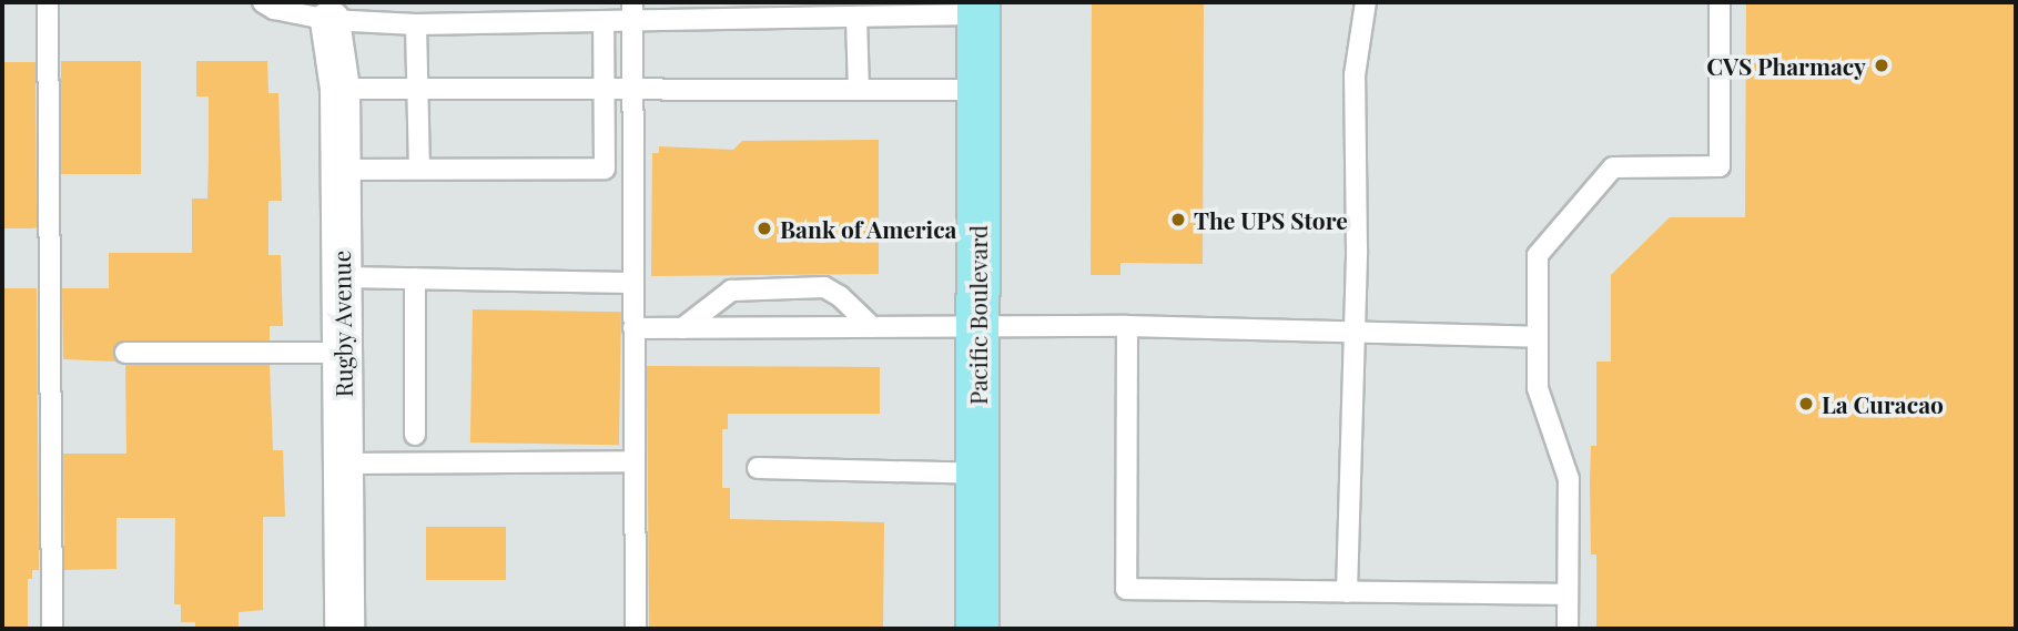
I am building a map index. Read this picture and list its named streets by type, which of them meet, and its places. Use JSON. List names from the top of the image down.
{
  "streets": {
    "main road": ["Pacific Boulevard"],
    "street": ["Rugby Avenue"]
  },
  "places": [
    "CVS Pharmacy",
    "The UPS Store",
    "Bank of America",
    "La Curacao"
  ]
}
